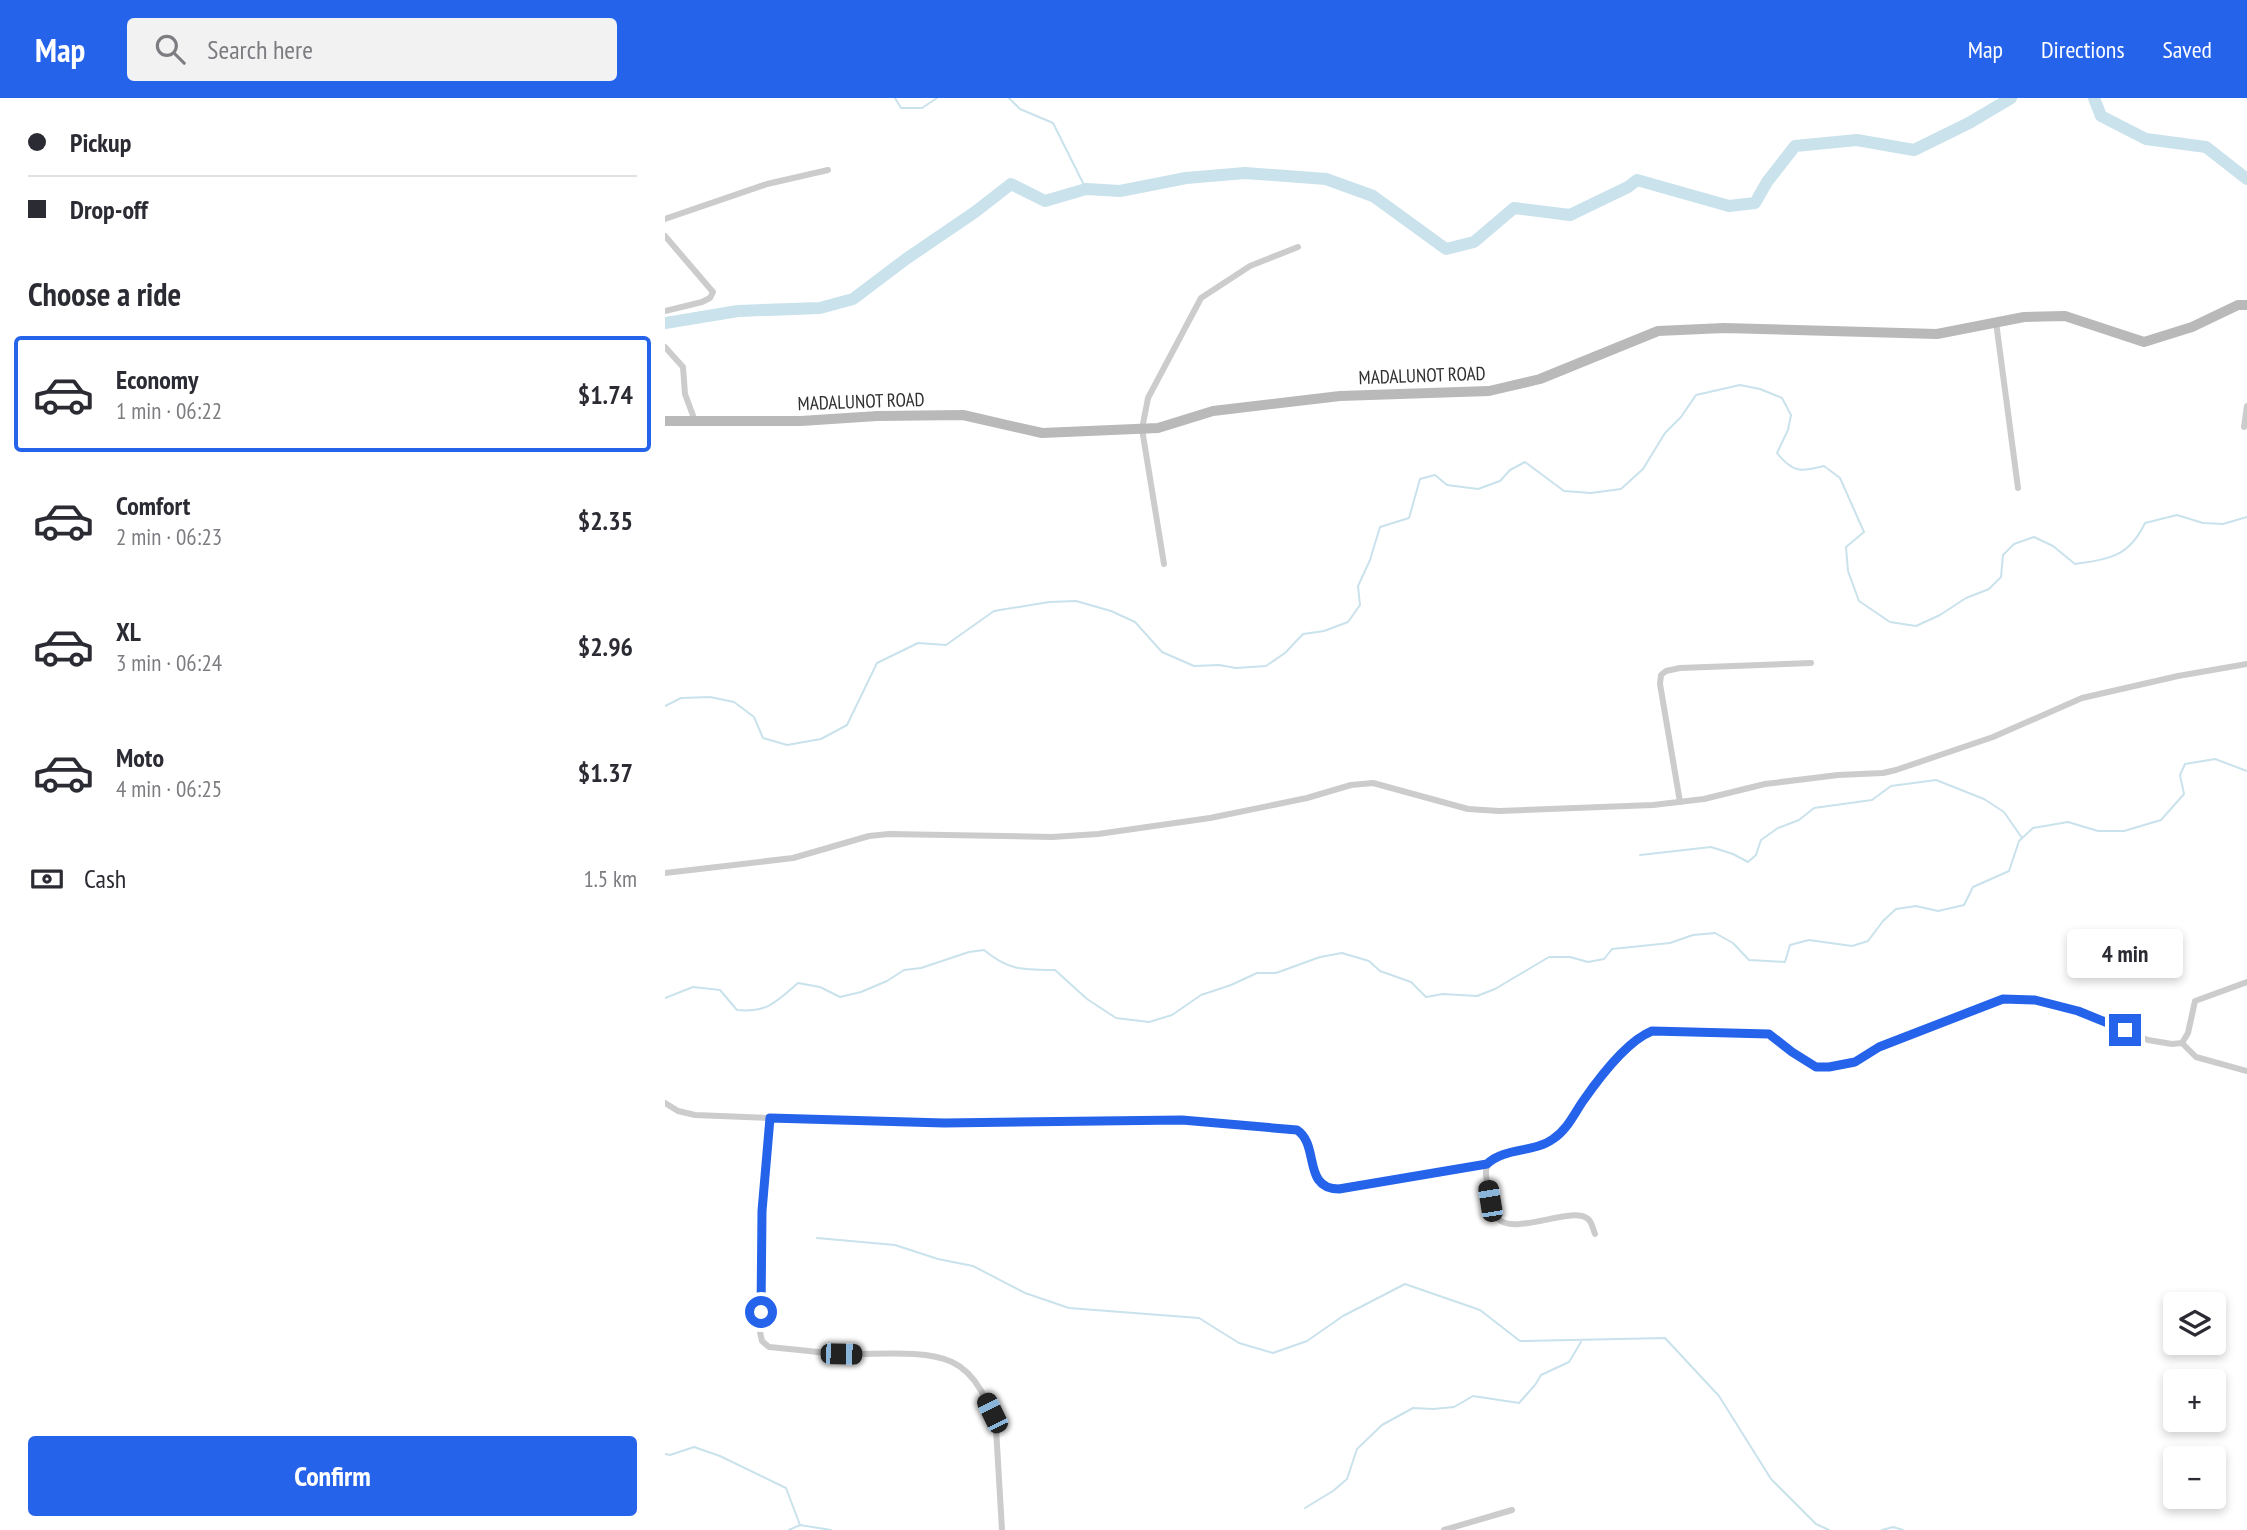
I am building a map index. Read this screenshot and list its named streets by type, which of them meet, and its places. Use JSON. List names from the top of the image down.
{
  "streets": {
    "main road": ["MADALUNOT ROAD"]
  },
  "page": {
    "header": "Map",
    "search": "Search here",
    "nav": ["Map", "Directions", "Saved"],
    "banner": ["Pickup", "Drop-off"],
    "heading": "Choose a ride",
    "list": [
      {
        "name": "Economy",
        "note": "1 min · 06:22",
        "value": "$1.74"
      },
      {
        "name": "Comfort",
        "note": "2 min · 06:23",
        "value": "$2.35"
      },
      {
        "name": "XL",
        "note": "3 min · 06:24",
        "value": "$2.96"
      },
      {
        "name": "Moto",
        "note": "4 min · 06:25",
        "value": "$1.37"
      }
    ],
    "pay": ["Cash", "1.5 km"],
    "bubble": "4 min",
    "map_buttons": ["+", "−"],
    "buttons": "Confirm"
  }
}
